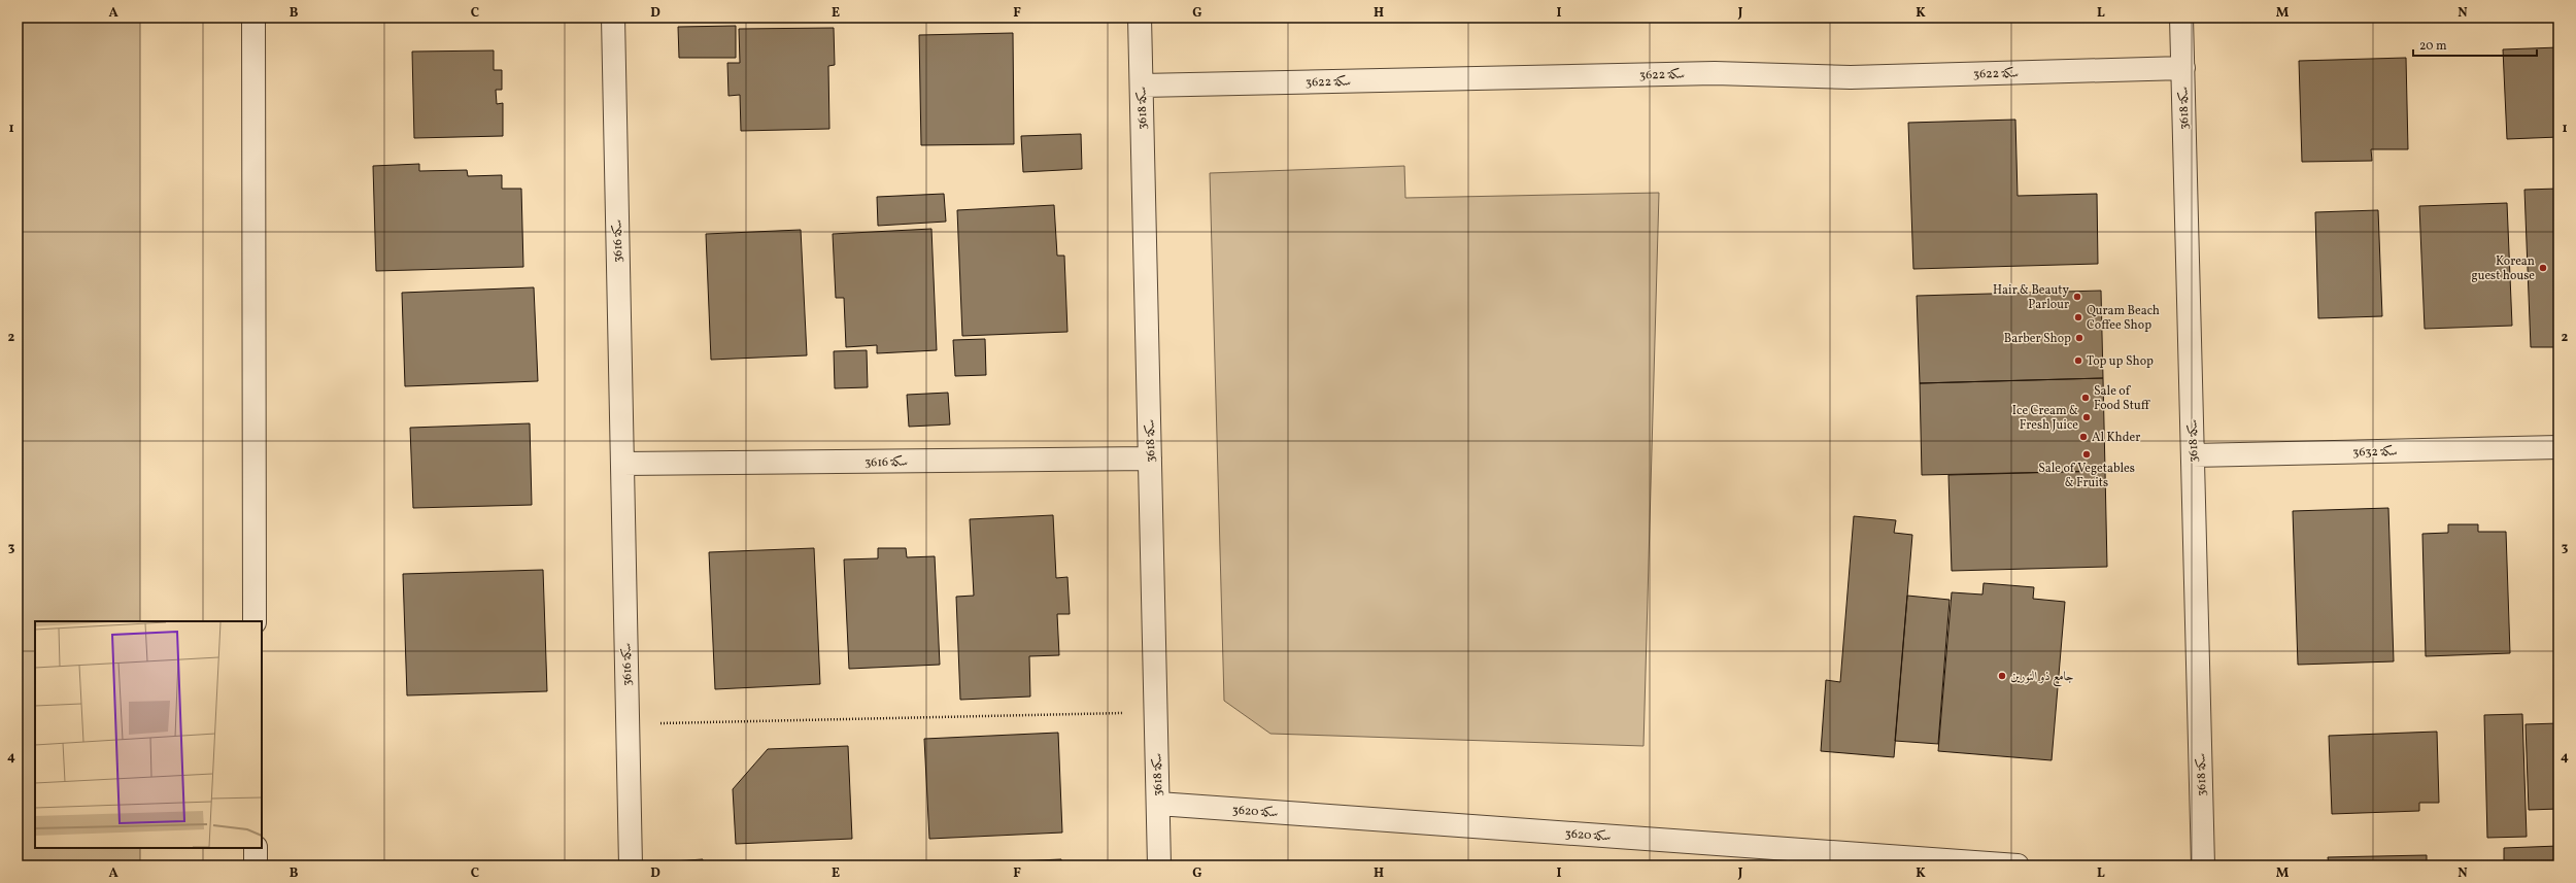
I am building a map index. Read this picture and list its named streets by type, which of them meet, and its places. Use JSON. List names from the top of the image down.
{
  "streets": {
    "street": [
      "سكة 3622",
      "سكة 3618",
      "سكة 3616",
      "سكة 3632",
      "سكة 3620"
    ]
  },
  "crossings": [
    ["سكة 3622", "سكة 3618"],
    ["سكة 3618", "سكة 3616"],
    ["سكة 3618", "سكة 3632"],
    ["سكة 3618", "سكة 3620"]
  ],
  "places": [
    "Korean guest house",
    "Hair & Beauty Parlour",
    "Quram Beach Coffee Shop",
    "Barber Shop",
    "Top up Shop",
    "Sale of Food Stuff",
    "Ice Cream & Fresh Juice",
    "Al Khder",
    "Sale of Vegetables & Fruits",
    "جامع ذو النورين"
  ],
  "scale_bar": "20 m",
  "grid": {
    "columns": [
      "A",
      "B",
      "C",
      "D",
      "E",
      "F",
      "G",
      "H",
      "I",
      "J",
      "K",
      "L",
      "M",
      "N"
    ],
    "rows": [
      "1",
      "2",
      "3",
      "4"
    ]
  }
}
